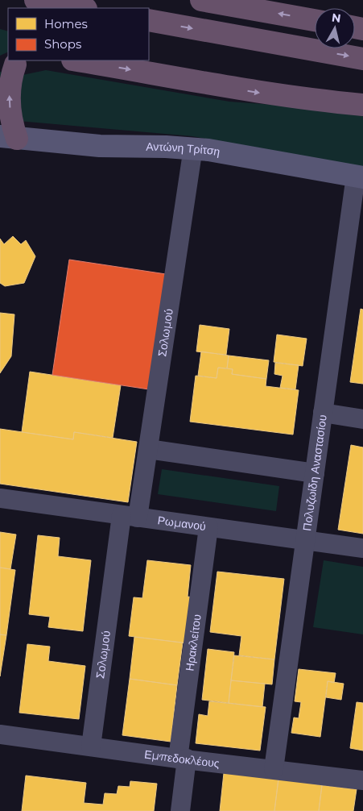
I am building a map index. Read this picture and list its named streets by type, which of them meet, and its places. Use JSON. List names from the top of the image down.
{
  "streets": {
    "street": [
      "Αντώνη Τρίτση",
      "Σολωμού",
      "Πολυζωίδη Αναστασίου",
      "Ρωμανού",
      "Ηρακλείτου",
      "Εμπεδοκλέους"
    ]
  },
  "crossings": [
    ["Αντώνη Τρίτση", "Σολωμού"],
    ["Αντώνη Τρίτση", "Πολυζωίδη Αναστασίου"],
    ["Σολωμού", "Ρωμανού"],
    ["Σολωμού", "Εμπεδοκλέους"],
    ["Πολυζωίδη Αναστασίου", "Ρωμανού"],
    ["Πολυζωίδη Αναστασίου", "Εμπεδοκλέους"],
    ["Ρωμανού", "Ηρακλείτου"],
    ["Ηρακλείτου", "Εμπεδοκλέους"]
  ],
  "legend": ["Homes", "Shops"],
  "north": "top"
}
